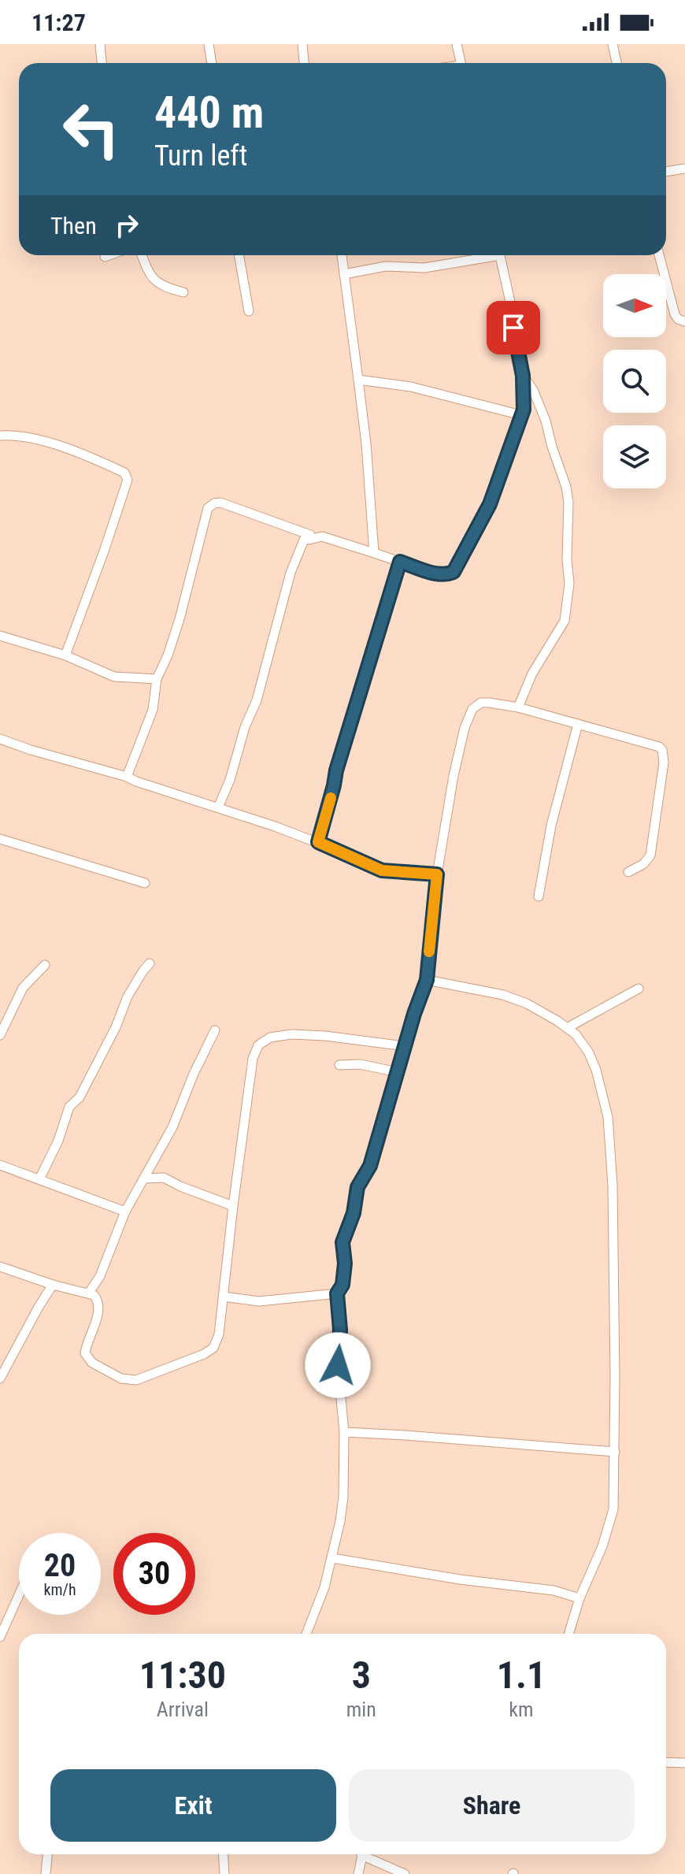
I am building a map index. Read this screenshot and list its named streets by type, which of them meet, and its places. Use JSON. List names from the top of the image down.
{
  "north": "right",
  "page": {
    "status": "11:27",
    "turn": ["440 m", "Turn left"],
    "then": "Then",
    "speed": "20 km/h",
    "limit": "30",
    "eta": [
      "11:30",
      "Arrival",
      "3",
      "min",
      "1.1",
      "km"
    ],
    "buttons": ["Exit", "Share"]
  }
}
